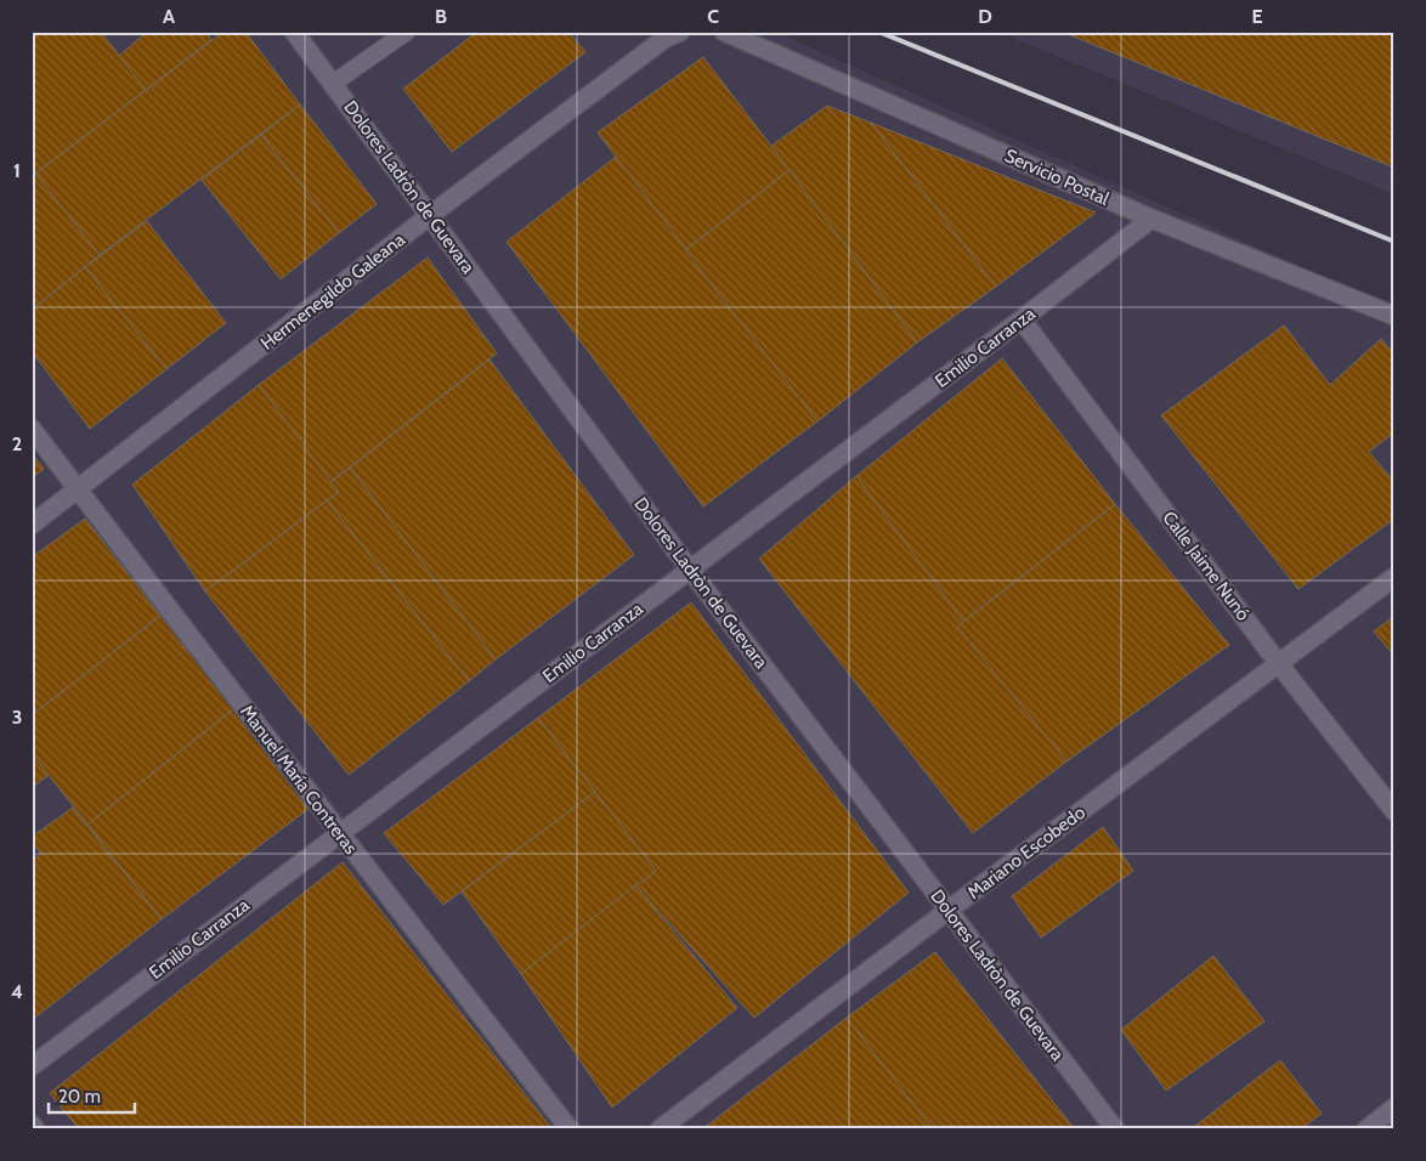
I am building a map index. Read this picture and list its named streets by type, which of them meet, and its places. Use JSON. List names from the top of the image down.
{
  "streets": {
    "street": [
      "Servicio Postal",
      "Dolores Ladròn de Guevara",
      "Hermenegildo Galeana",
      "Emilio Carranza",
      "Calle Jaime Nunó",
      "Manuel María Contreras",
      "Mariano Escobedo"
    ]
  },
  "crossings": [
    ["Servicio Postal", "Emilio Carranza"],
    ["Dolores Ladròn de Guevara", "Hermenegildo Galeana"],
    ["Dolores Ladròn de Guevara", "Emilio Carranza"],
    ["Dolores Ladròn de Guevara", "Mariano Escobedo"],
    ["Hermenegildo Galeana", "Manuel María Contreras"],
    ["Emilio Carranza", "Calle Jaime Nunó"],
    ["Emilio Carranza", "Manuel María Contreras"],
    ["Calle Jaime Nunó", "Mariano Escobedo"]
  ],
  "scale_bar": "20 m",
  "grid": {
    "columns": [
      "A",
      "B",
      "C",
      "D",
      "E"
    ],
    "rows": [
      "1",
      "2",
      "3",
      "4"
    ]
  }
}
